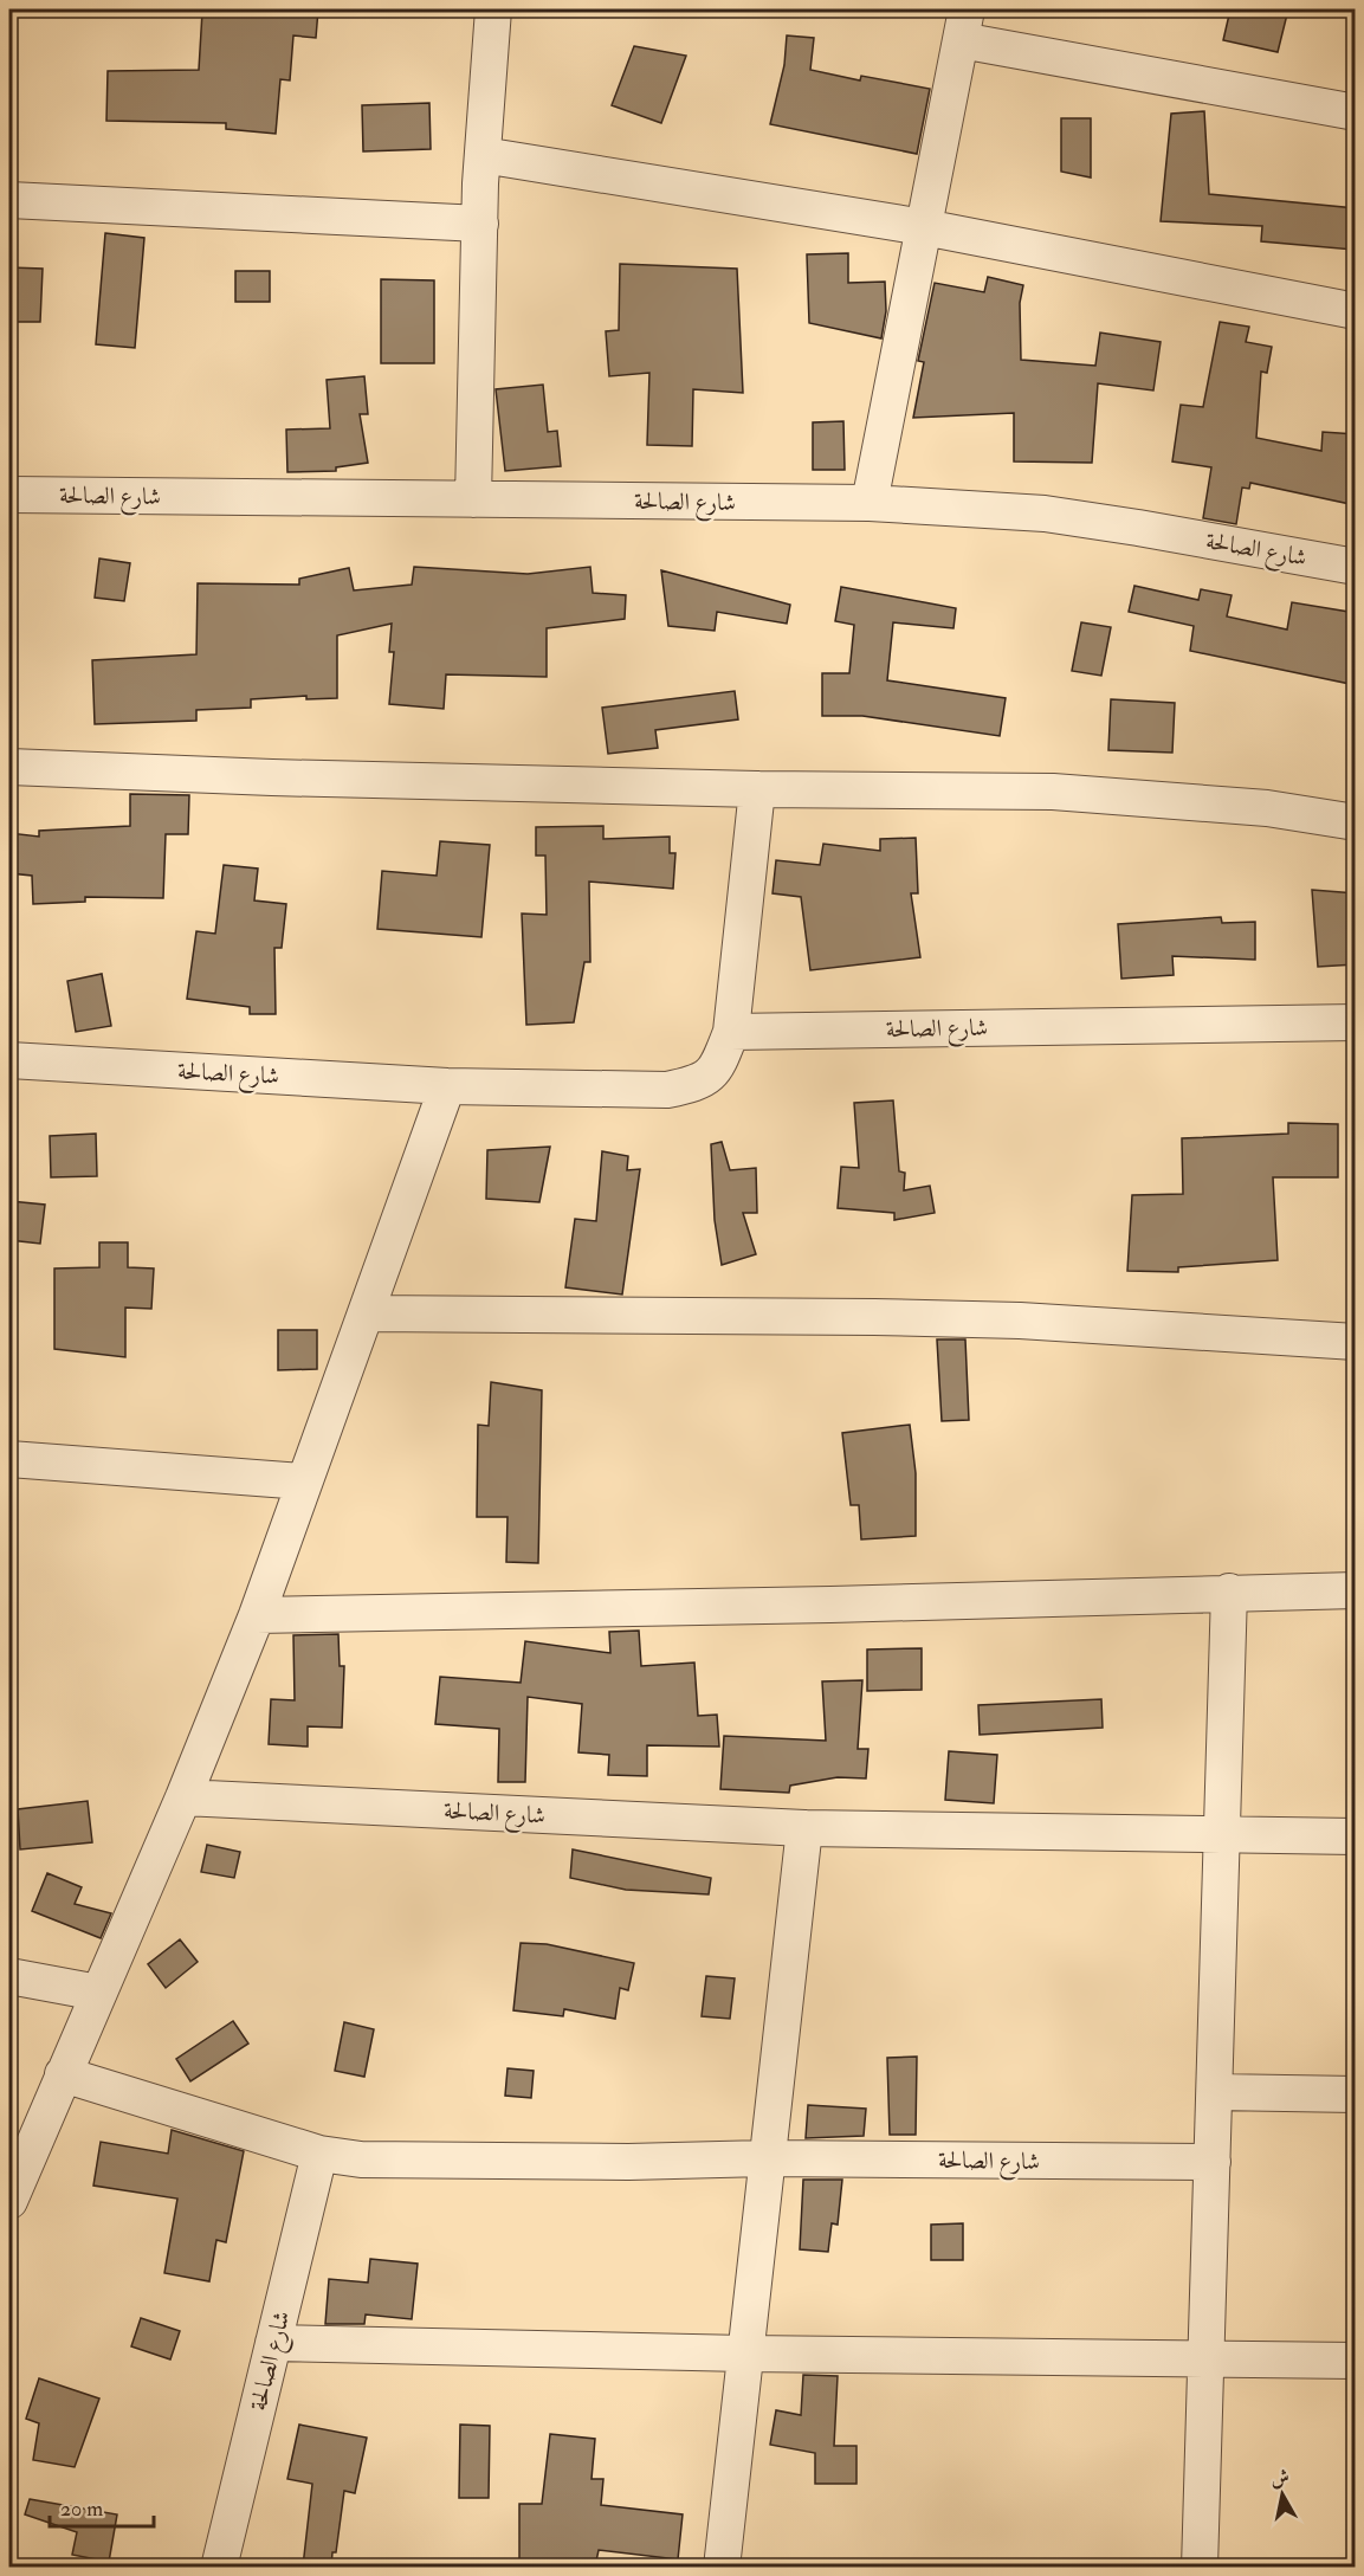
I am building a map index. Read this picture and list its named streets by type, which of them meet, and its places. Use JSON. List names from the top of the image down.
{
  "streets": {
    "street": ["شارع الصالحة"]
  },
  "scale_bar": "20 m",
  "north": "top"
}
